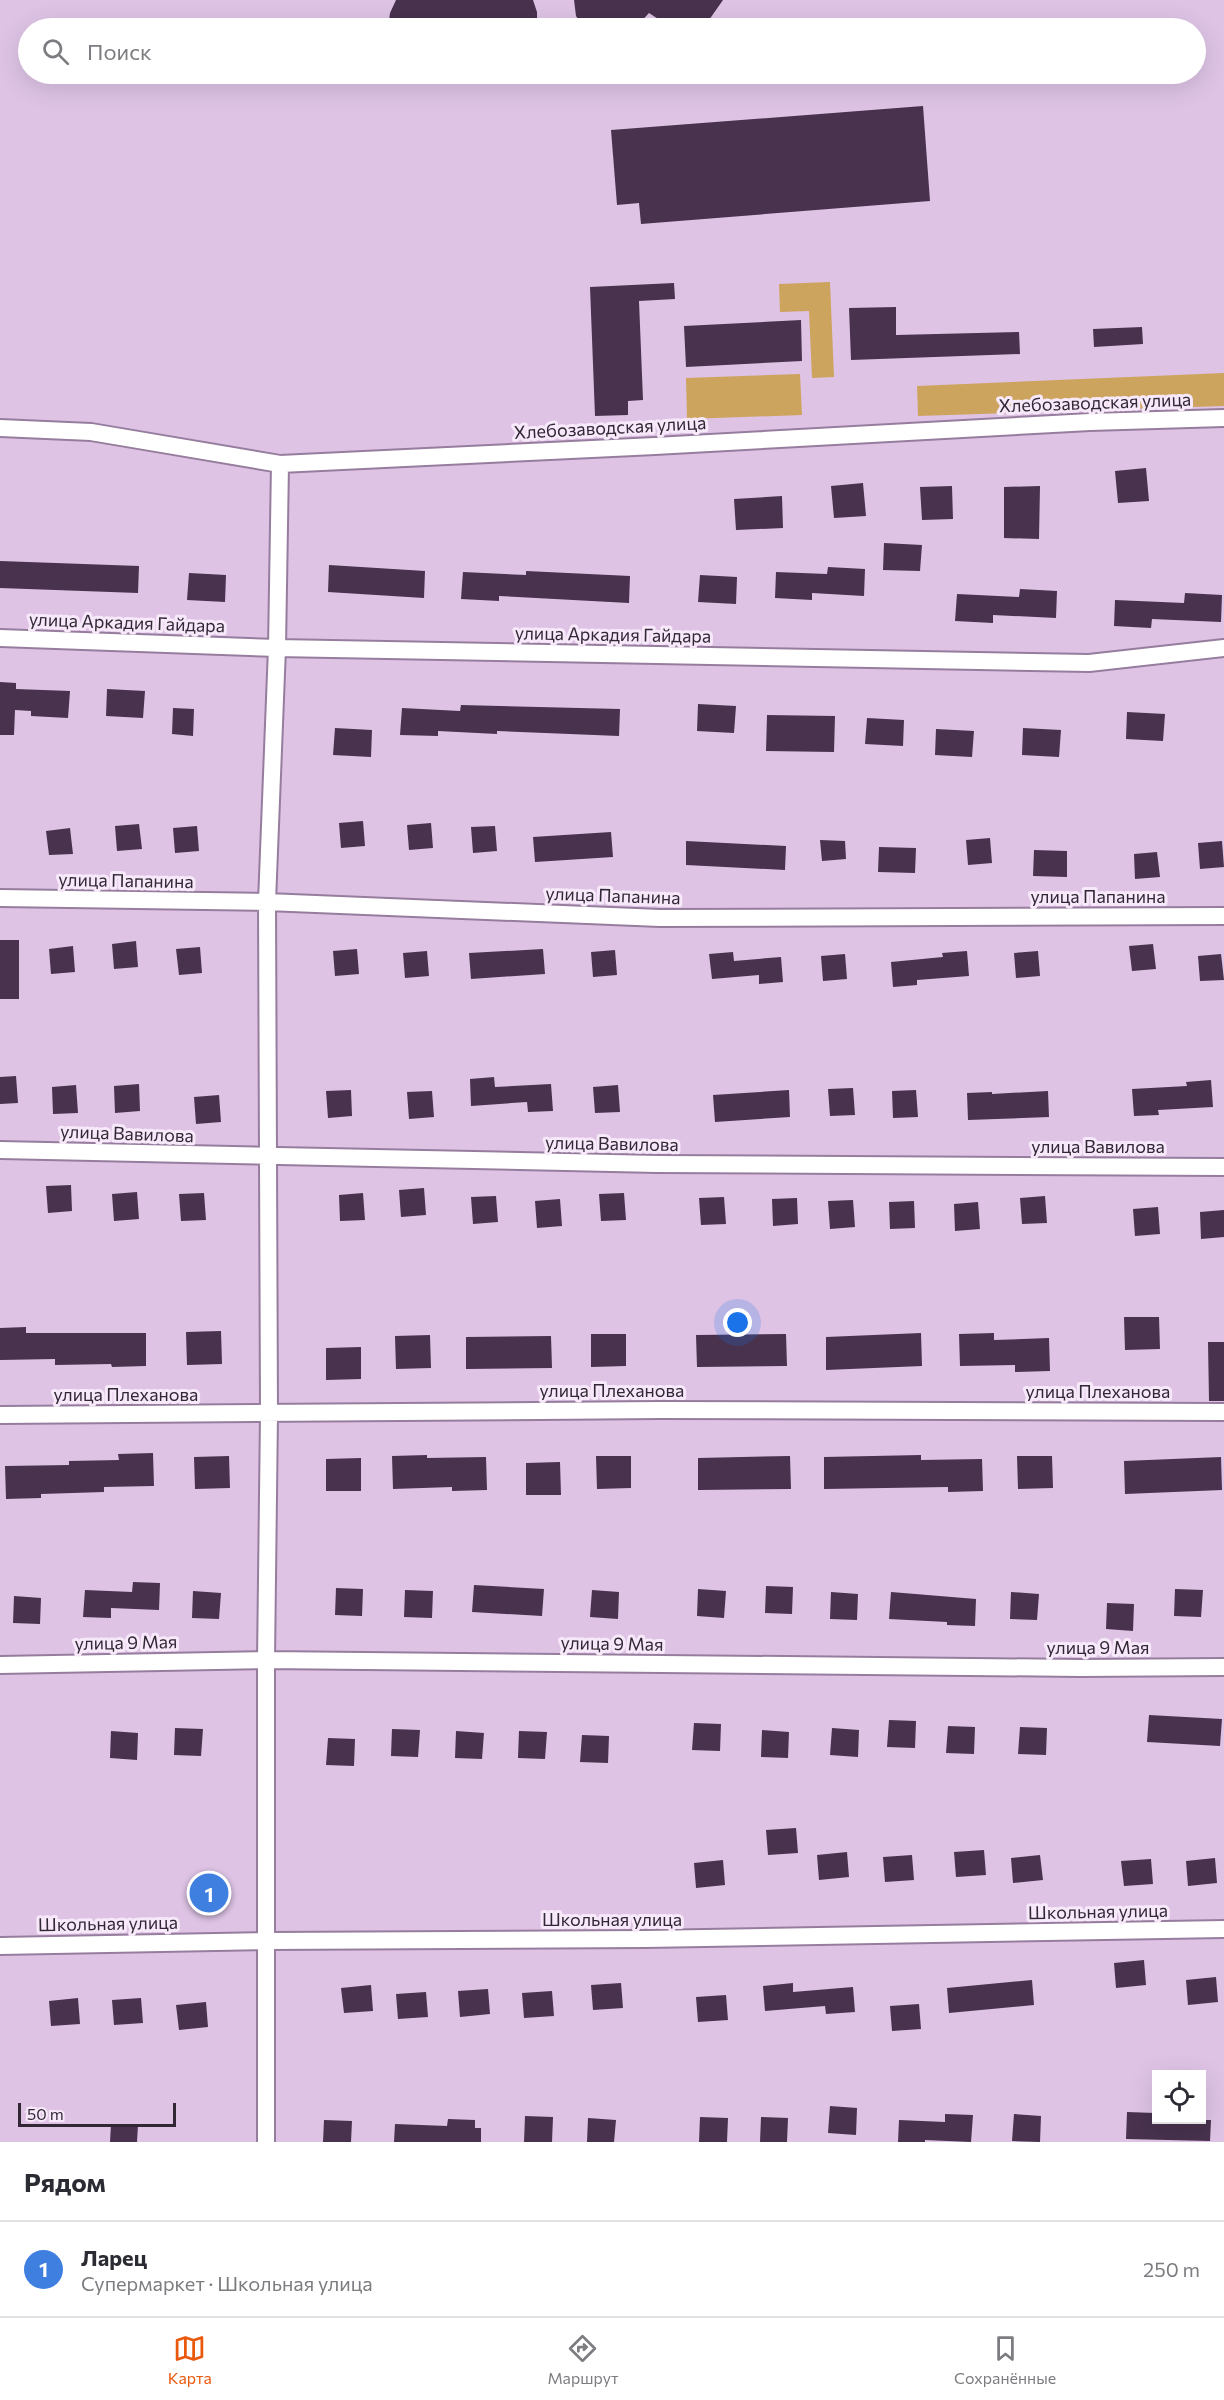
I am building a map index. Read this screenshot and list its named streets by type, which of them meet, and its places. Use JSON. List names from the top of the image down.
{
  "streets": {
    "street": [
      "Хлебозаводская улица",
      "улица Аркадия Гайдара",
      "улица Папанина",
      "улица Вавилова",
      "улица Плеханова",
      "улица 9 Мая",
      "Школьная улица"
    ]
  },
  "scale_bar": "50 m",
  "page": {
    "search": "Поиск",
    "pins": "1",
    "scale": "50 m",
    "heading": "Рядом",
    "list": [
      {
        "mark": "1",
        "name": "Ларец",
        "note": "Супермаркет · Школьная улица",
        "value": "250 m"
      }
    ],
    "nav": ["Карта", "Маршрут", "Сохранённые"]
  }
}
